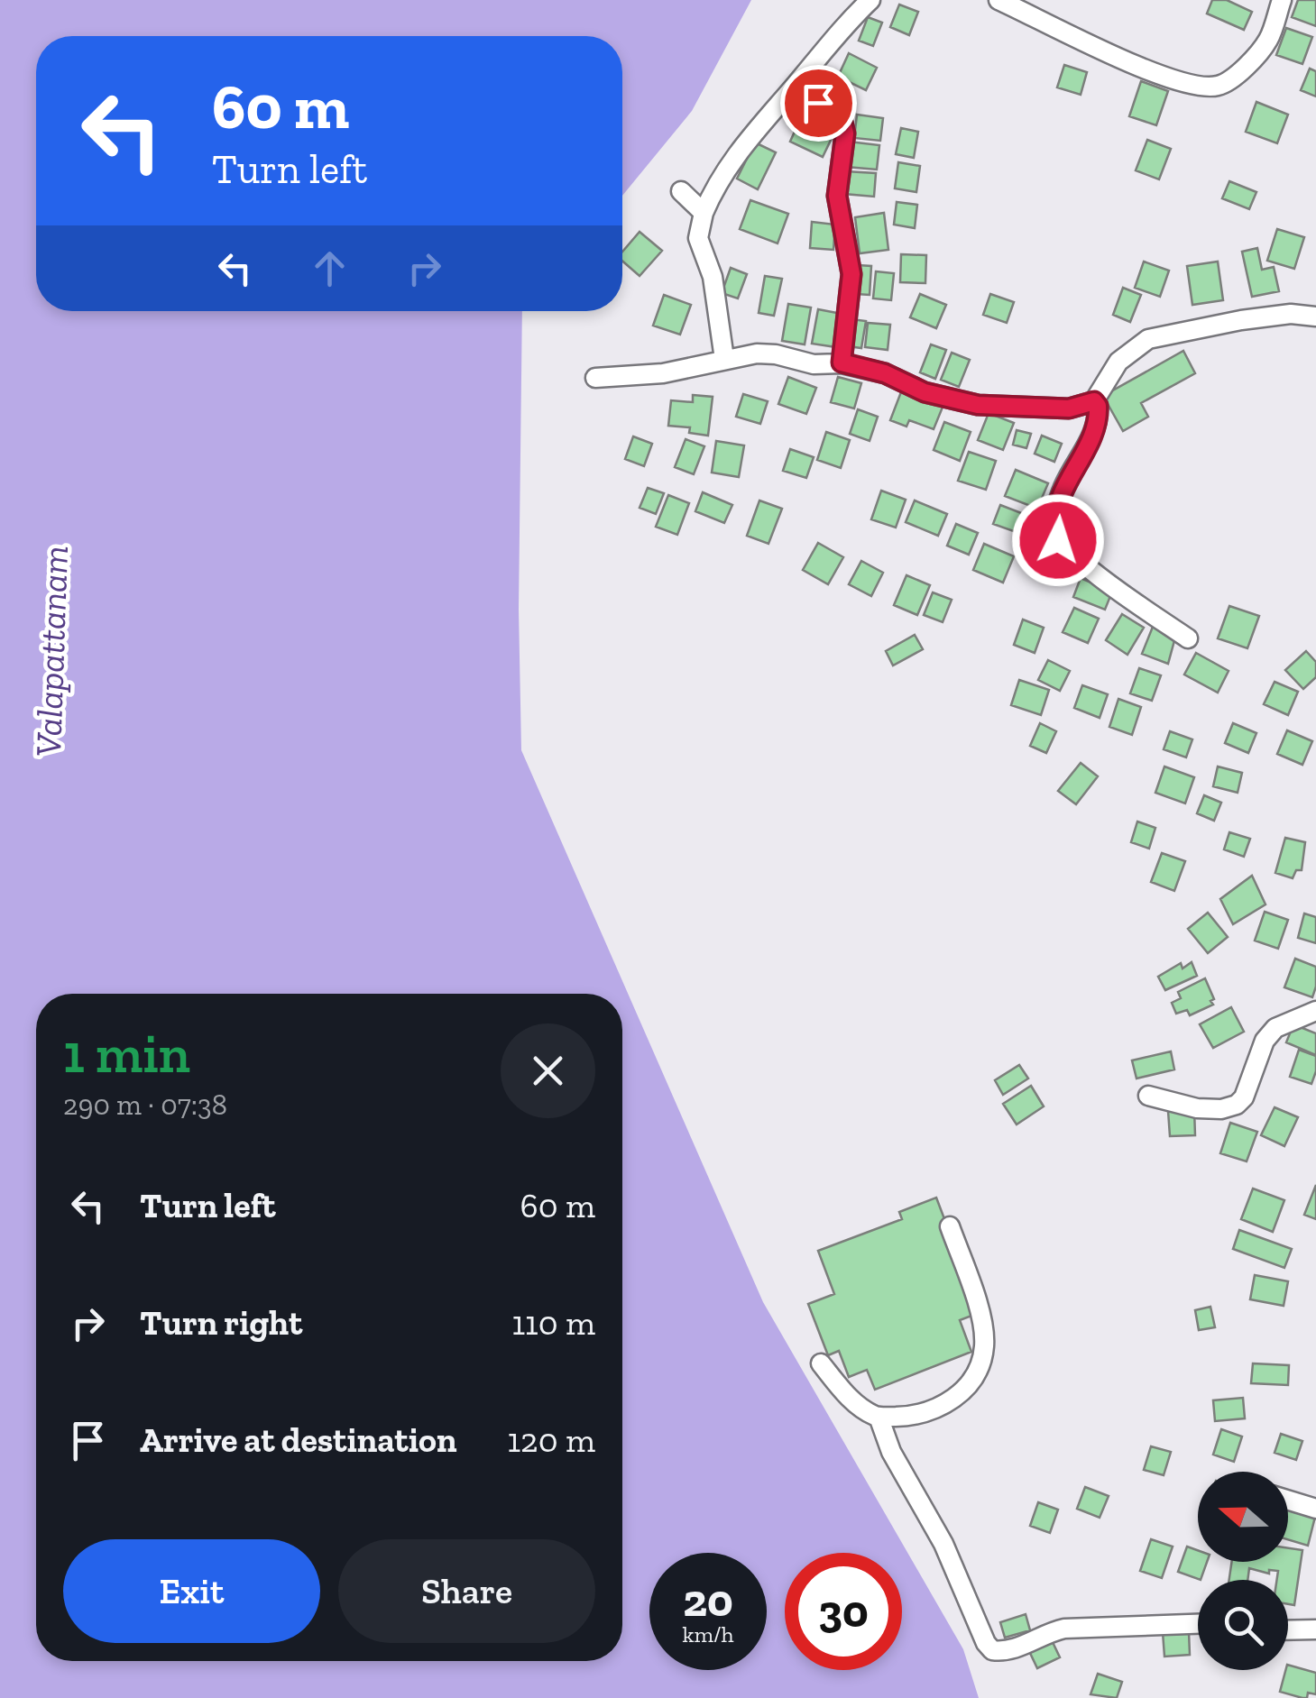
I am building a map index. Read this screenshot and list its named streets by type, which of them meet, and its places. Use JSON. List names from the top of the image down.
{
  "water": ["Valapattanam"],
  "north": "left",
  "page": {
    "turn": ["60 m", "Turn left"],
    "heading": ["1 min", "290 m · 07:38"],
    "list": [
      {
        "name": "Turn left",
        "value": "60 m"
      },
      {
        "name": "Turn right",
        "value": "110 m"
      },
      {
        "name": "Arrive at destination",
        "value": "120 m"
      }
    ],
    "buttons": ["Exit", "Share"],
    "speed": "20 km/h",
    "limit": "30"
  }
}
